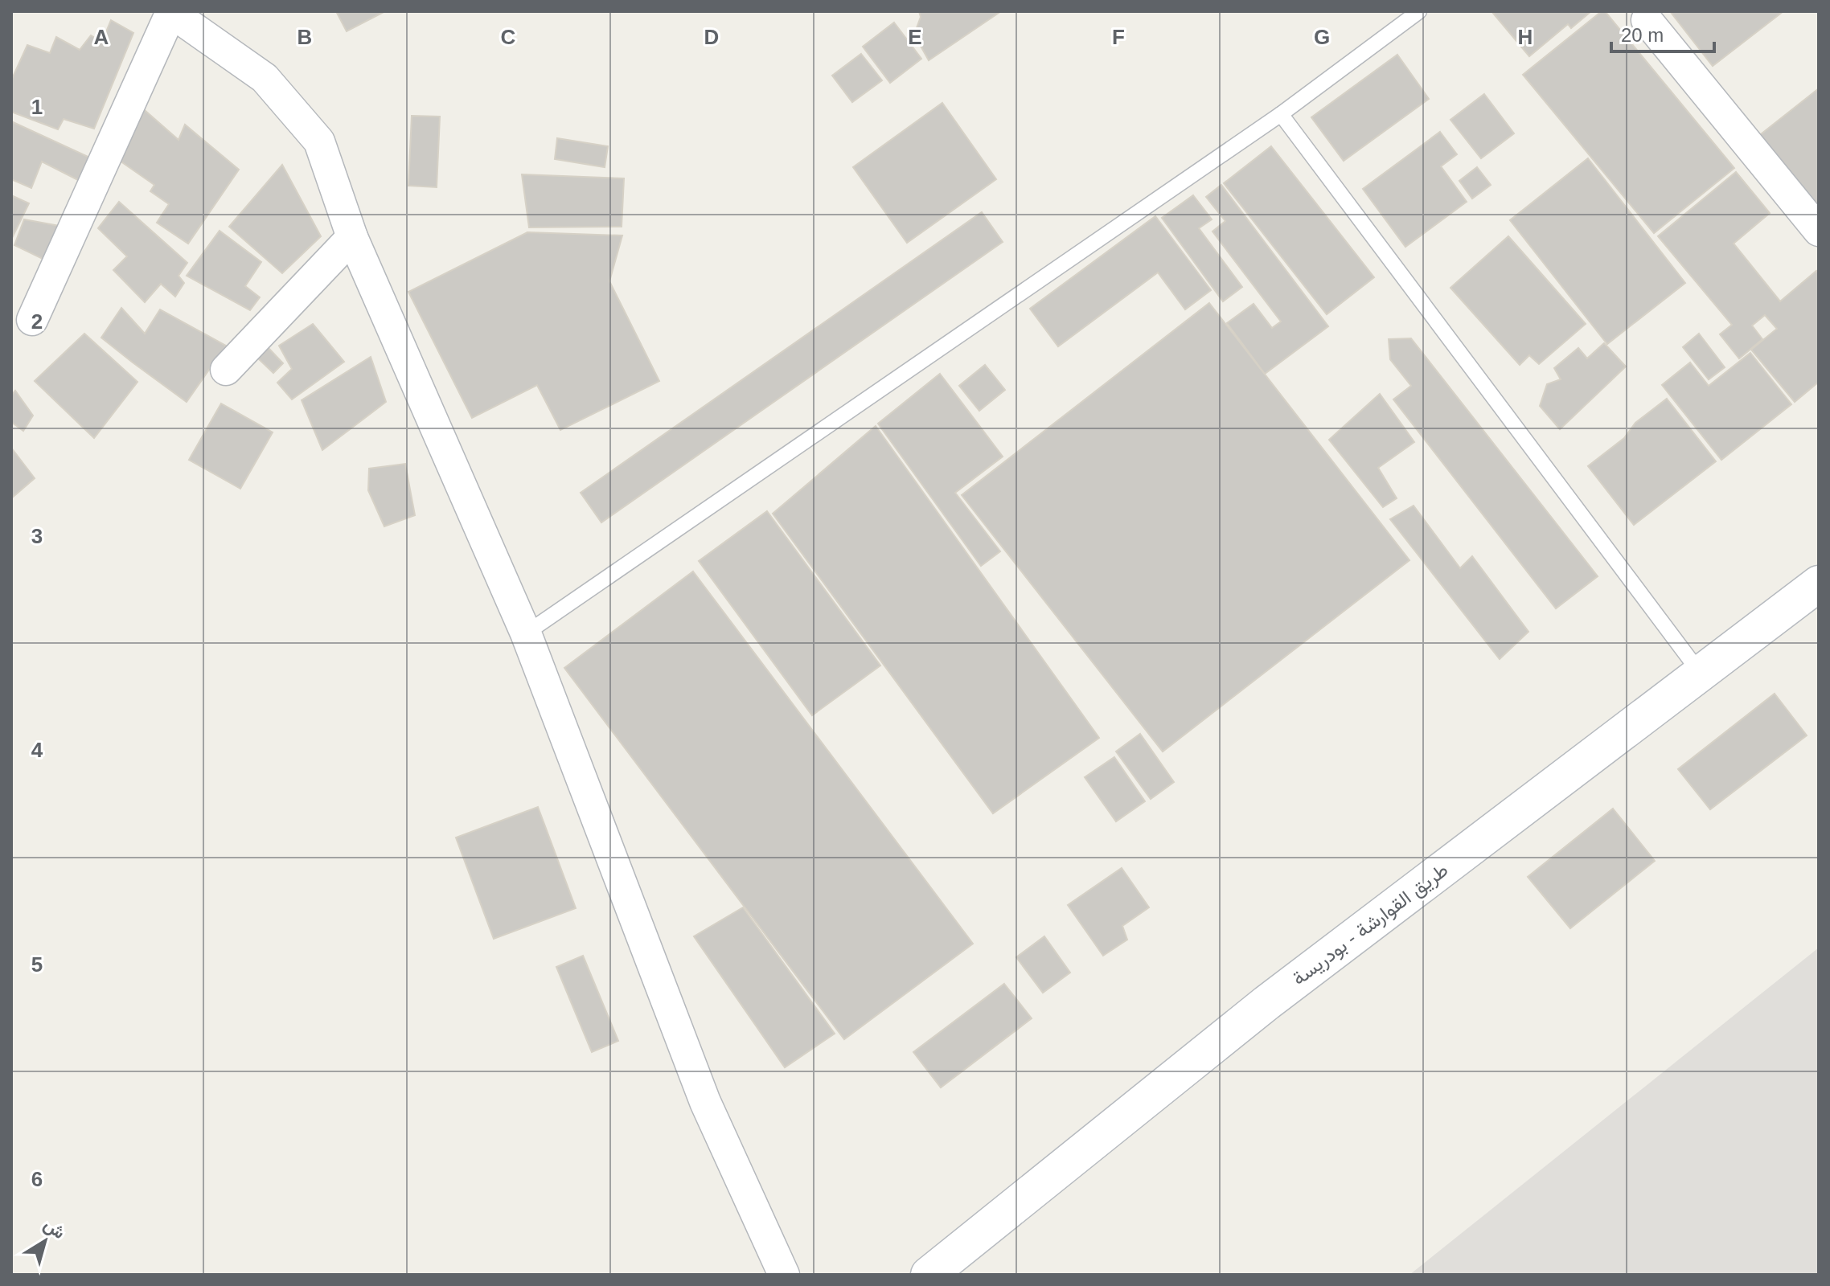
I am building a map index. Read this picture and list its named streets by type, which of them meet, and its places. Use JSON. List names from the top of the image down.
{
  "streets": {
    "main road": ["طريق القوارشة - بودريسة"]
  },
  "scale_bar": "20 m",
  "north": "top right",
  "grid": {
    "columns": [
      "A",
      "B",
      "C",
      "D",
      "E",
      "F",
      "G",
      "H"
    ],
    "rows": [
      "1",
      "2",
      "3",
      "4",
      "5",
      "6"
    ]
  }
}
